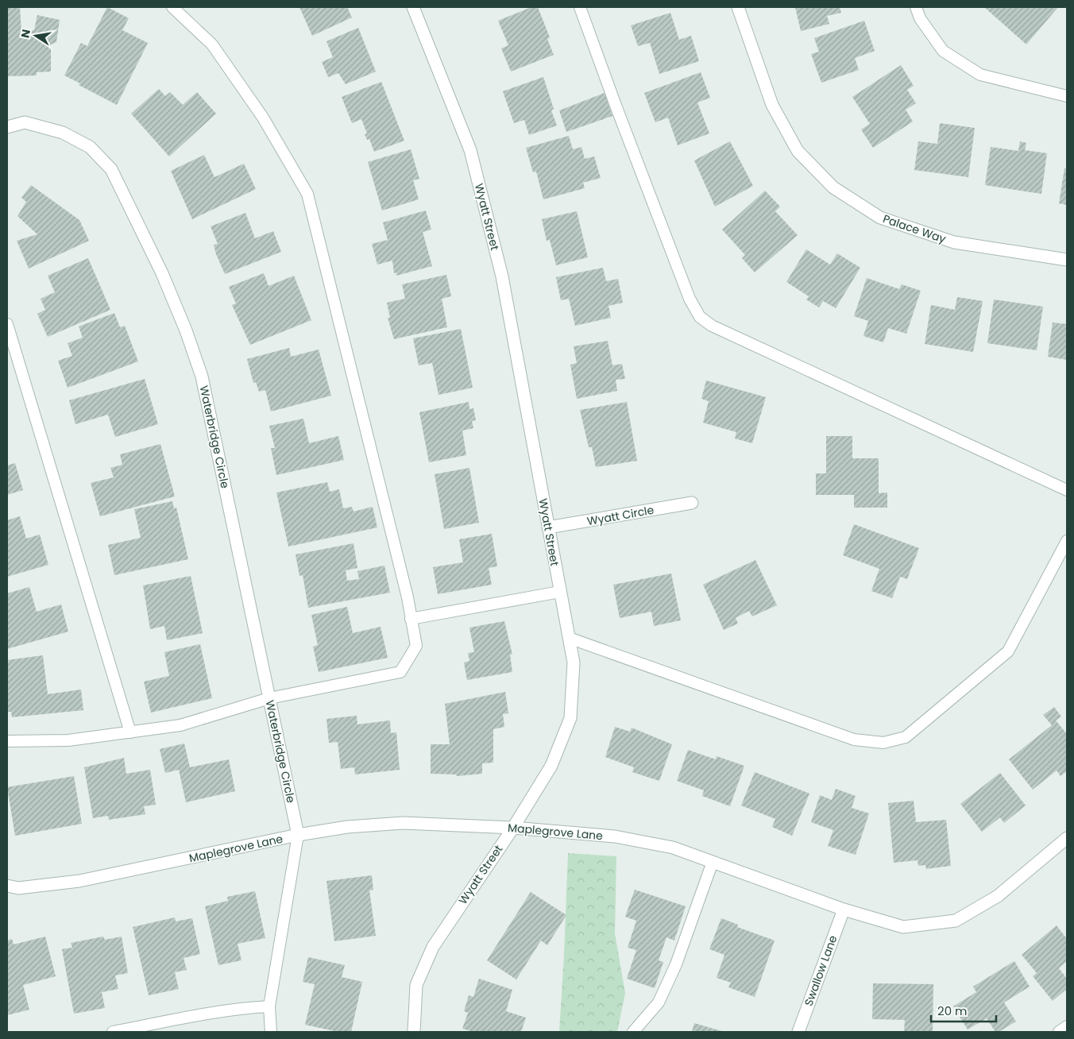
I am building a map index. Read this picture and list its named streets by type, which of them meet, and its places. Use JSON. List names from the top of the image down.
{
  "streets": {
    "street": [
      "Wyatt Street",
      "Palace Way",
      "Waterbridge Circle",
      "Wyatt Circle",
      "Maplegrove Lane",
      "Swallow Lane"
    ]
  },
  "crossings": [
    ["Wyatt Street", "Wyatt Circle"],
    ["Wyatt Street", "Maplegrove Lane"],
    ["Waterbridge Circle", "Maplegrove Lane"],
    ["Maplegrove Lane", "Swallow Lane"]
  ],
  "scale_bar": "20 m",
  "north": "left"
}
